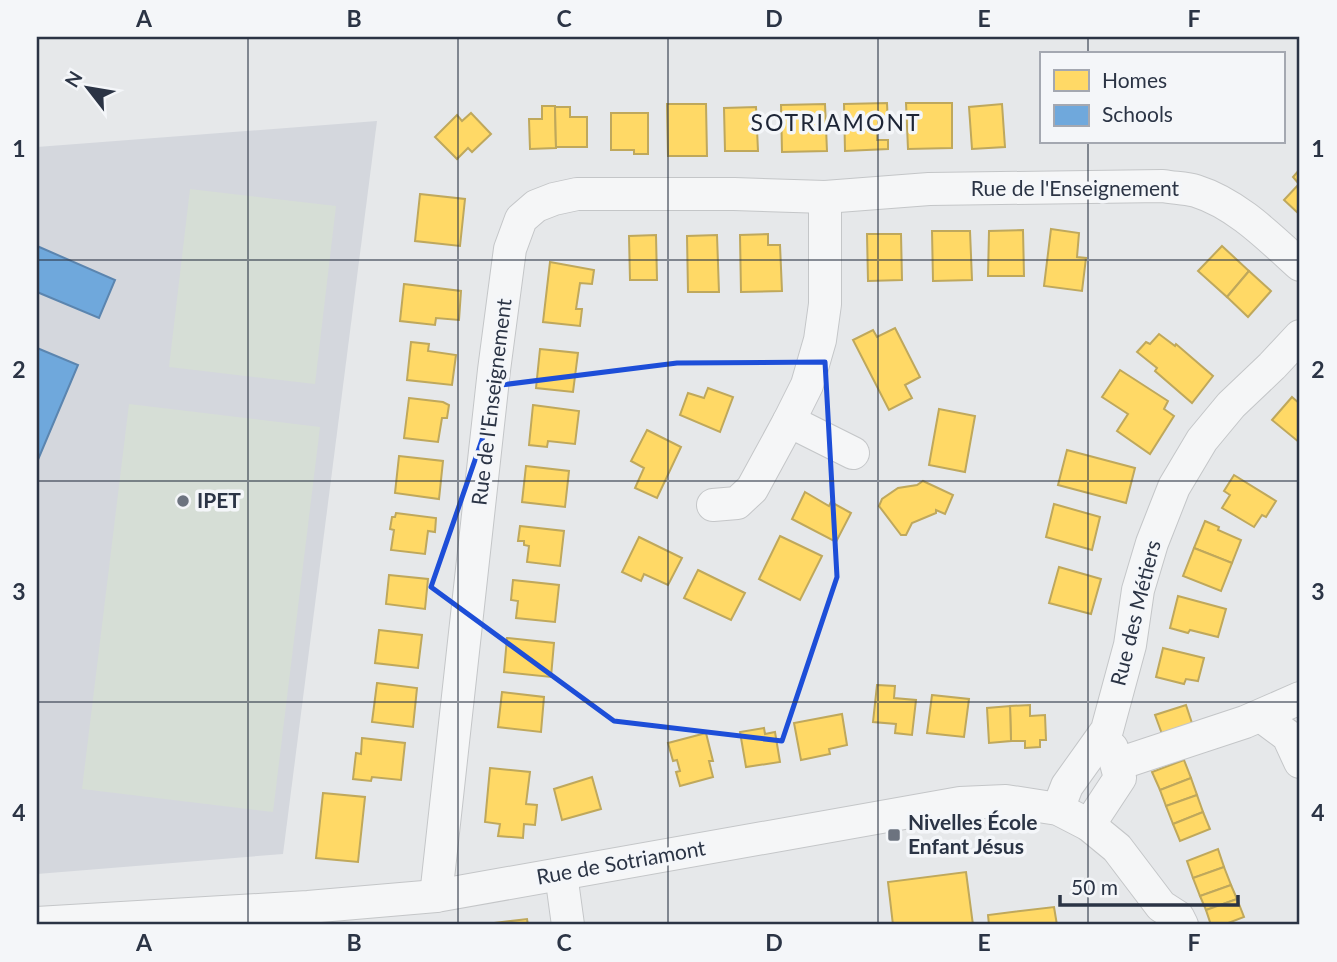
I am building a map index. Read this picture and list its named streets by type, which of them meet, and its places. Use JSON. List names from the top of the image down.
{
  "streets": {
    "street": ["Rue de l'Enseignement", "Rue des Métiers", "Rue de Sotriamont"]
  },
  "crossings": [
    ["Rue de l'Enseignement", "Rue de Sotriamont"]
  ],
  "districts": ["SOTRIAMONT"],
  "places": {
    "other": ["IPET"],
    "transit": ["Nivelles École Enfant Jésus"]
  },
  "legend": ["Homes", "Schools"],
  "scale_bar": "50 m",
  "north": "top left",
  "grid": {
    "columns": [
      "A",
      "B",
      "C",
      "D",
      "E",
      "F"
    ],
    "rows": [
      "1",
      "2",
      "3",
      "4"
    ]
  }
}
